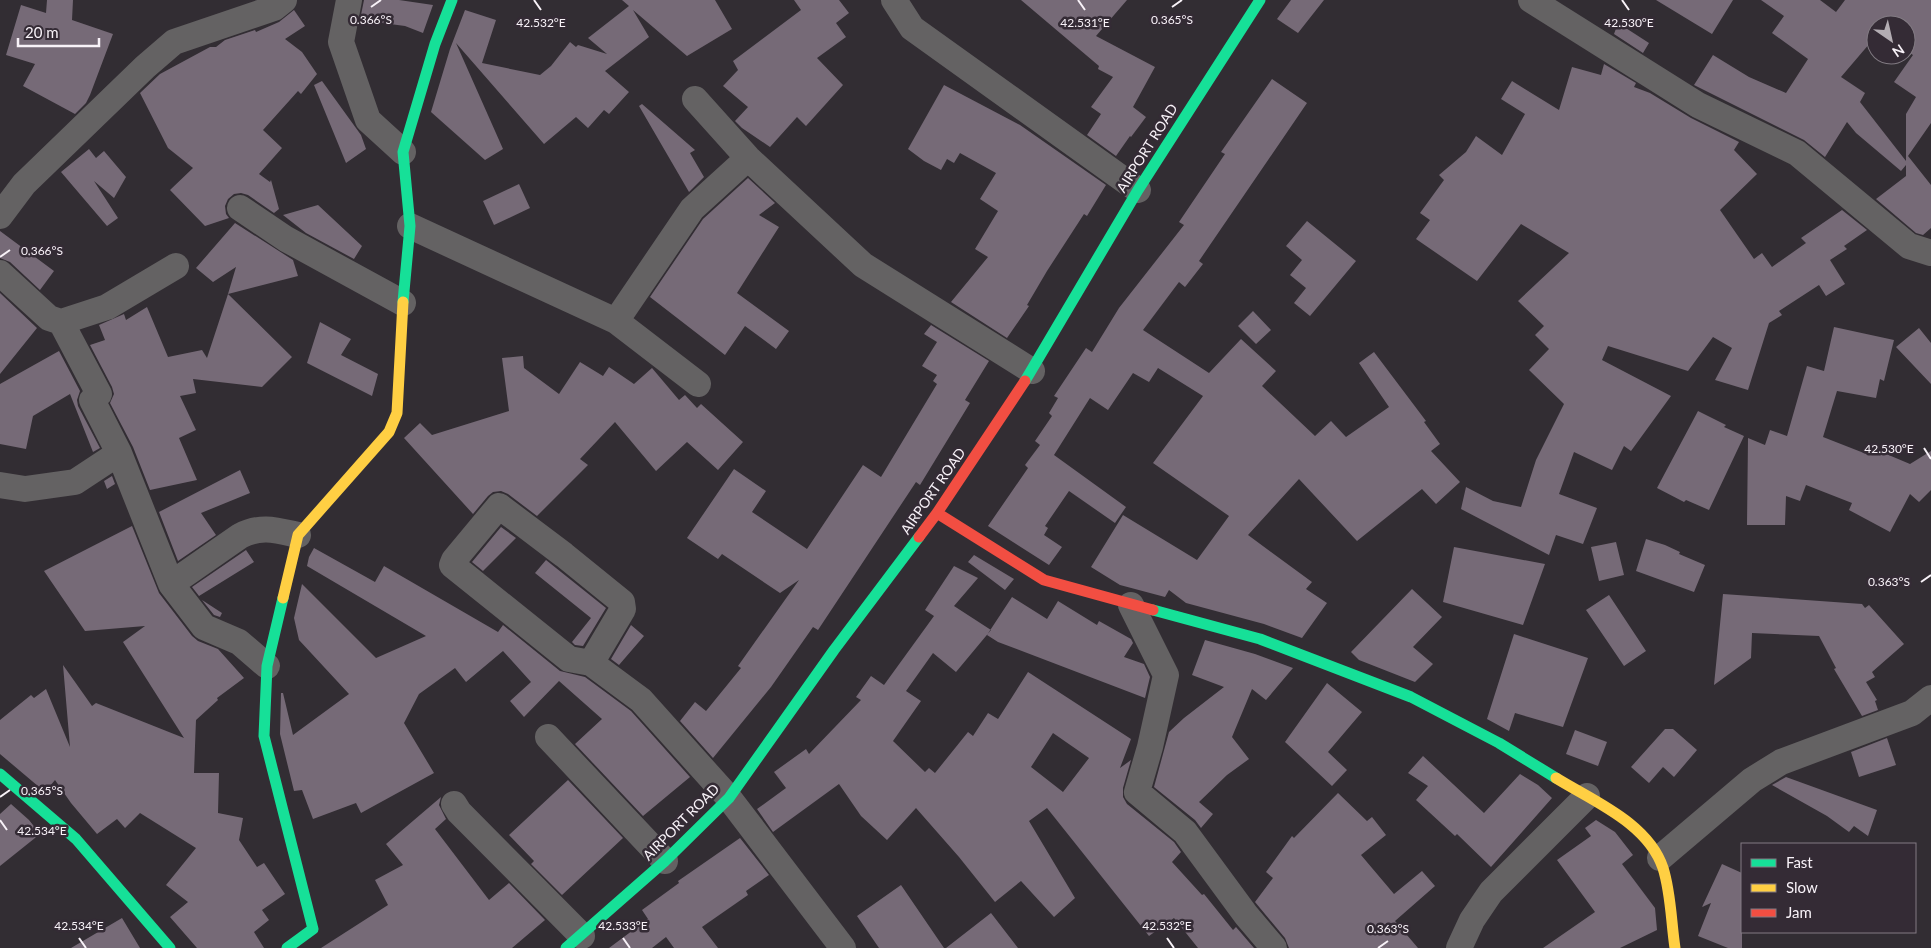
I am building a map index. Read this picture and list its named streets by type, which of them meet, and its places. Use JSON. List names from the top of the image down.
{
  "streets": {
    "street": ["AIRPORT ROAD"]
  },
  "legend": ["Fast", "Slow", "Jam"],
  "scale_bar": "20 m",
  "north": "bottom right",
  "coordinates": [
    "0.366°S",
    "0.365°S",
    "42.532°E",
    "42.531°E",
    "42.530°E",
    "0.363°S",
    "42.534°E",
    "42.533°E"
  ]
}
